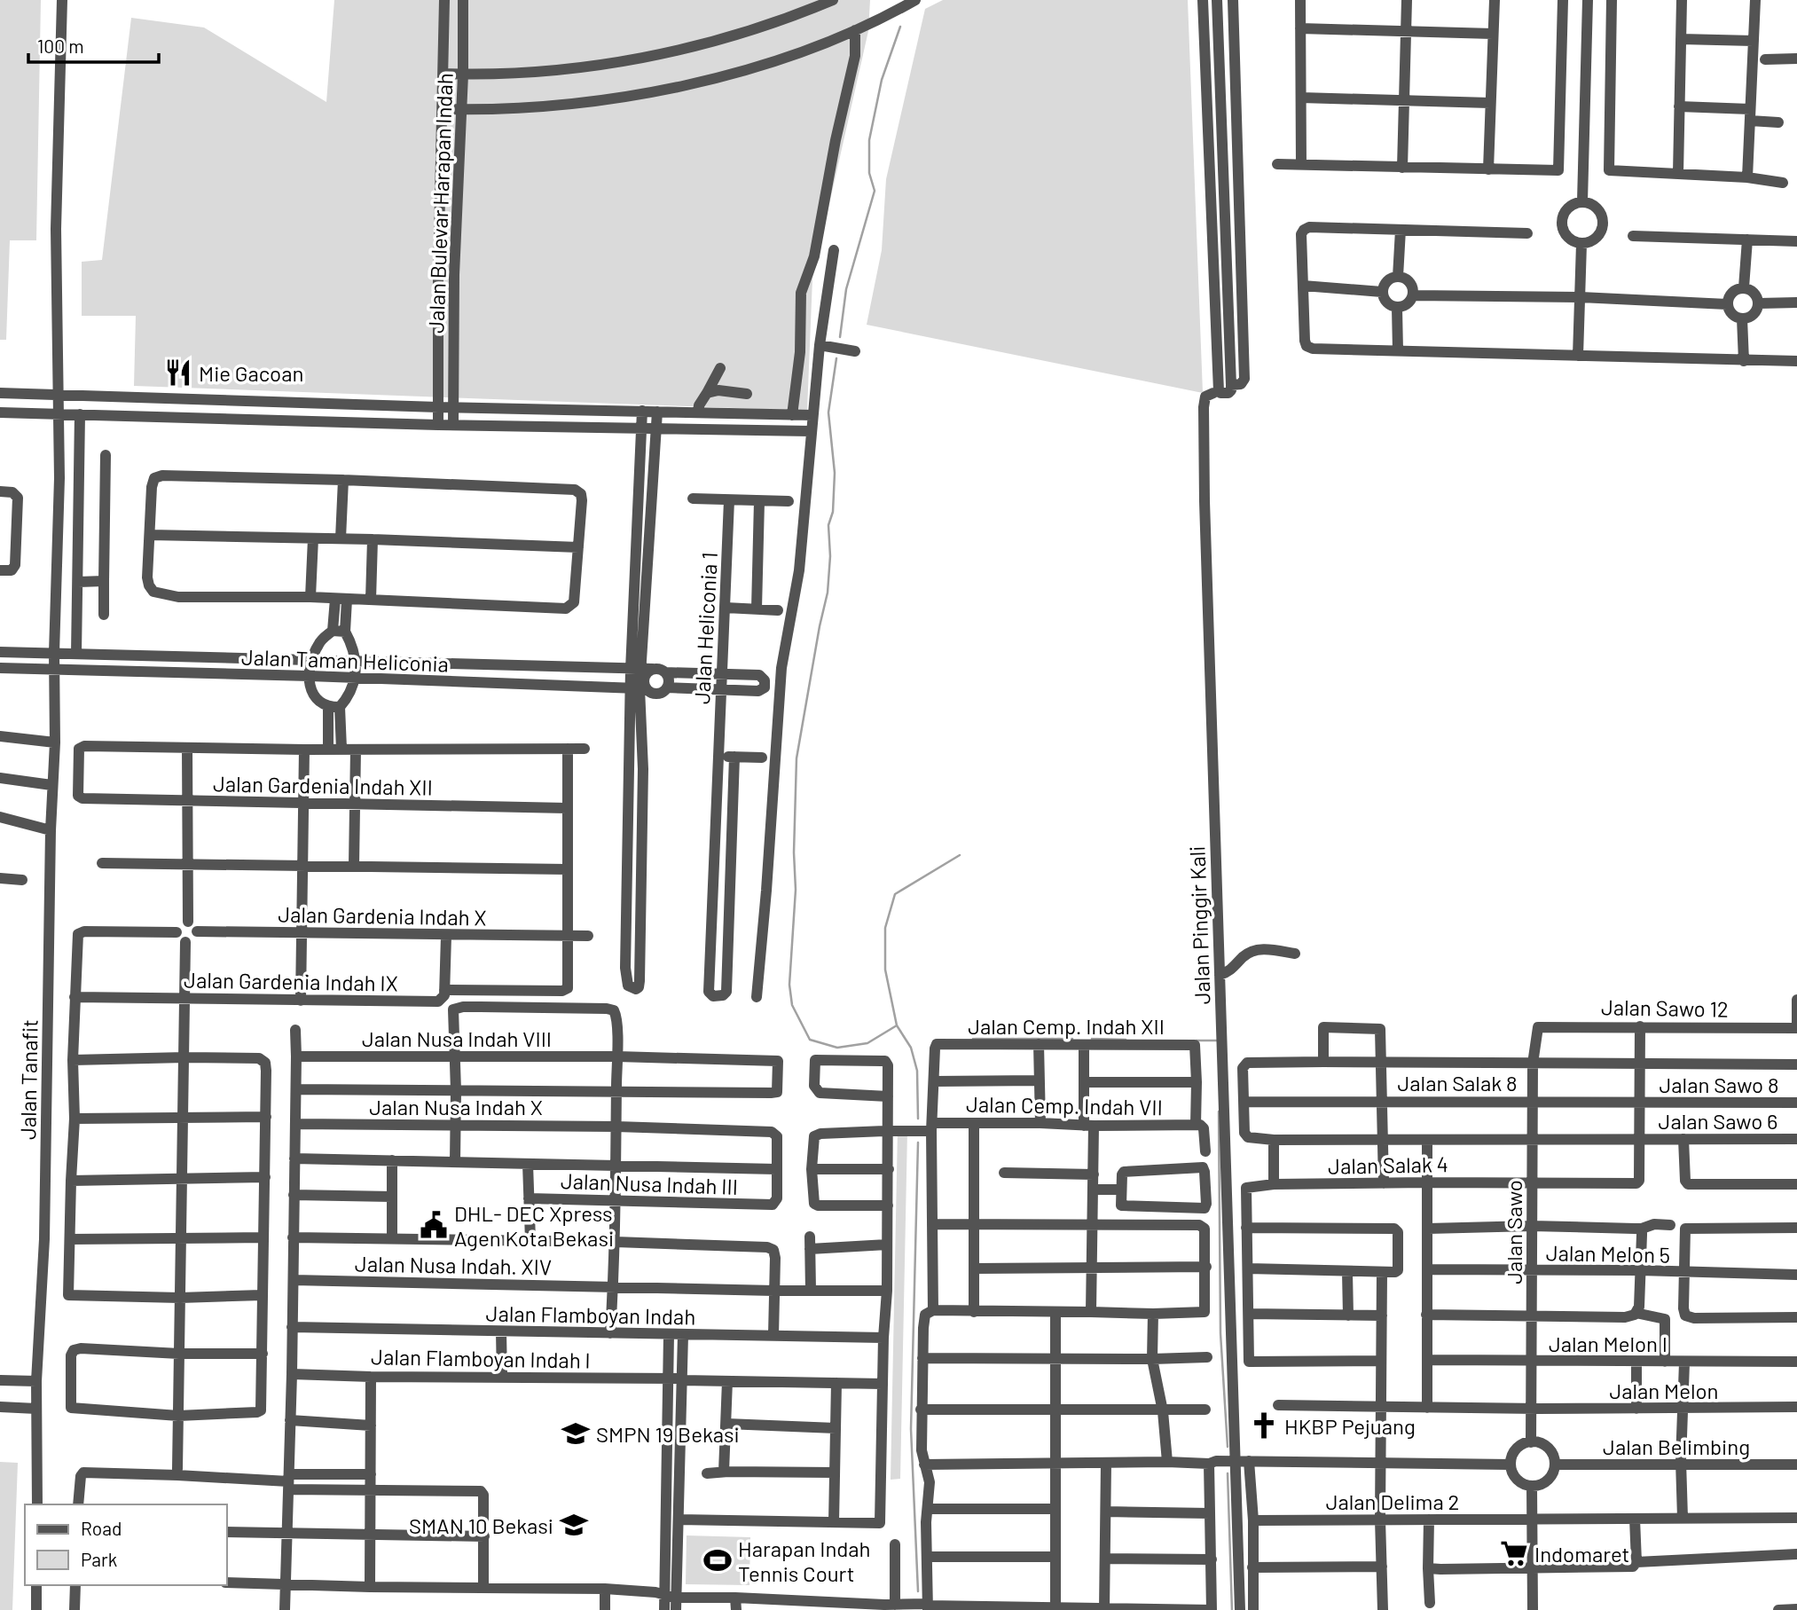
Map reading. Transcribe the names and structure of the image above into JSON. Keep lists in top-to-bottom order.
{
  "streets": {
    "street": [
      "Jalan Bulevar Harapan Indah",
      "Jalan Heliconia 1",
      "Jalan Taman Heliconia",
      "Jalan Gardenia Indah XII",
      "Jalan Gardenia Indah X",
      "Jalan Pinggir Kali",
      "Jalan Gardenia Indah IX",
      "Jalan Sawo 12",
      "Jalan Cemp. Indah XII",
      "Jalan Nusa Indah VIII",
      "Jalan Tanafit",
      "Jalan Salak 8",
      "Jalan Sawo 8",
      "Jalan Cemp. Indah VII",
      "Jalan Nusa Indah X",
      "Jalan Sawo 6",
      "Jalan Salak 4",
      "Jalan Nusa Indah III",
      "Jalan Sawo",
      "Jalan Melon 5",
      "Jalan Nusa Indah. XIV",
      "Jalan Flamboyan Indah",
      "Jalan Melon I",
      "Jalan Flamboyan Indah I",
      "Jalan Melon",
      "Jalan Belimbing",
      "Jalan Delima 2"
    ]
  },
  "crossings": [
    ["Jalan Heliconia 1", "Jalan Taman Heliconia"],
    ["Jalan Taman Heliconia", "Jalan Tanafit"],
    ["Jalan Sawo 12", "Jalan Sawo"],
    ["Jalan Cemp. Indah XII", "Jalan Cemp. Indah VII"],
    ["Jalan Salak 8", "Jalan Sawo 8"],
    ["Jalan Salak 8", "Jalan Sawo 6"],
    ["Jalan Salak 8", "Jalan Sawo"],
    ["Jalan Nusa Indah X", "Jalan Nusa Indah III"],
    ["Jalan Sawo 6", "Jalan Salak 4"],
    ["Jalan Sawo 6", "Jalan Sawo"],
    ["Jalan Salak 4", "Jalan Sawo"],
    ["Jalan Sawo", "Jalan Melon 5"],
    ["Jalan Sawo", "Jalan Melon I"],
    ["Jalan Sawo", "Jalan Melon"],
    ["Jalan Sawo", "Jalan Belimbing"]
  ],
  "places": {
    "restaurant": ["Mie Gacoan"],
    "public building": ["DHL- DEC Xpress Agen Kota Bekasi"],
    "church": ["HKBP Pejuang"],
    "school or university": ["SMPN 19 Bekasi", "SMAN 10 Bekasi"],
    "supermarket": ["Indomaret"],
    "sports": ["Harapan Indah Tennis Court"]
  },
  "legend": ["Road", "Park"],
  "scale_bar": "100 m"
}
